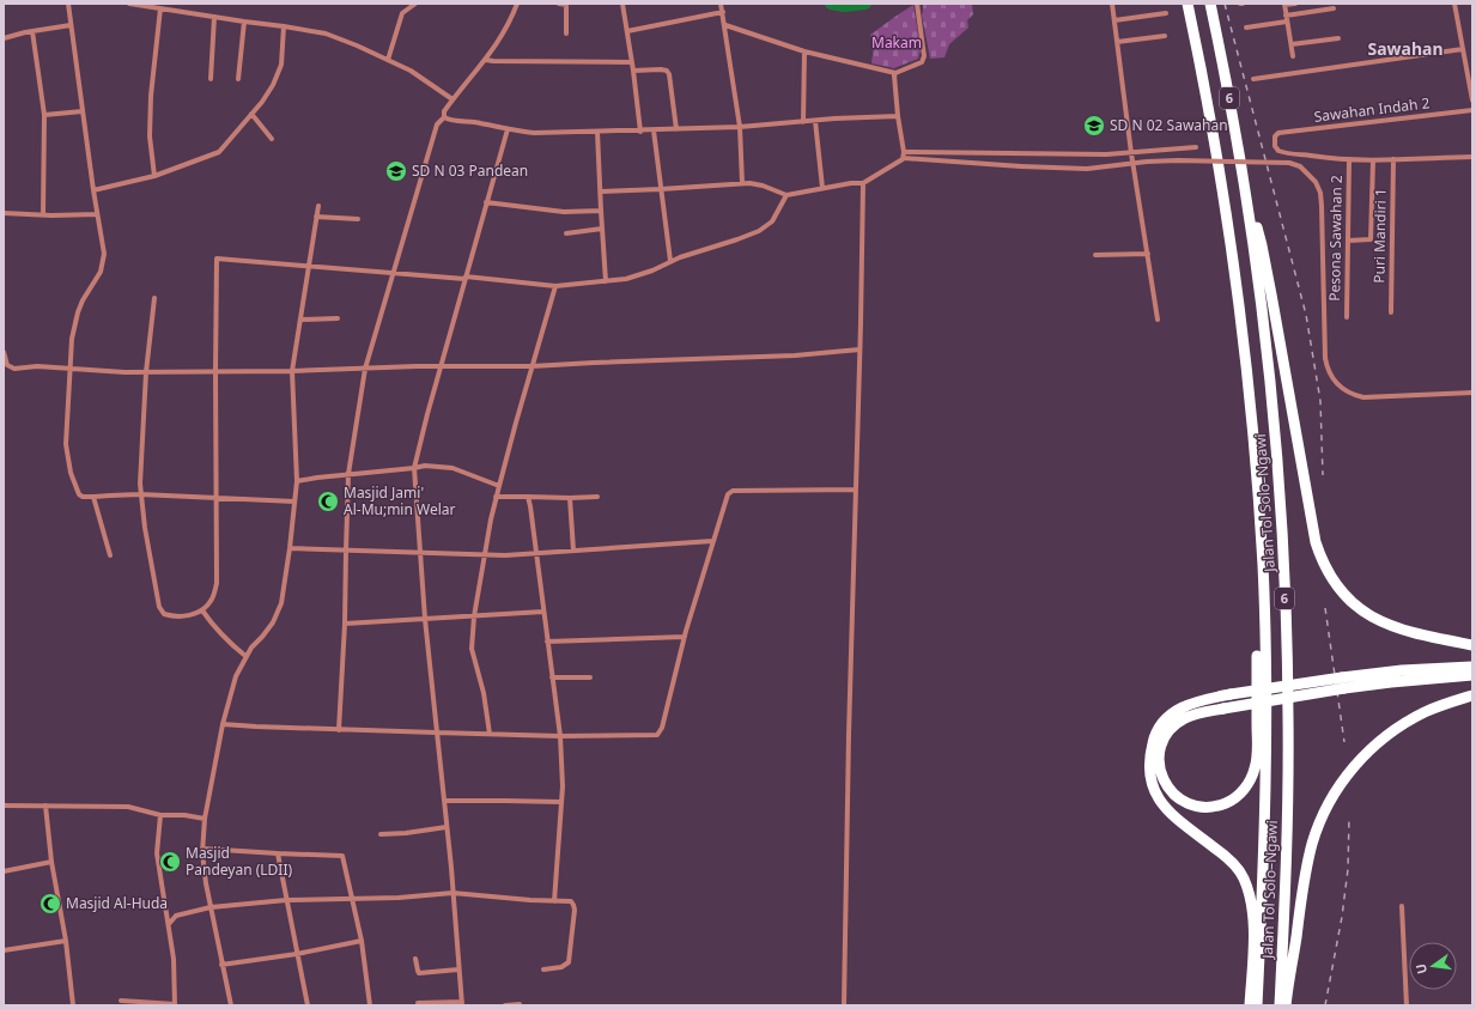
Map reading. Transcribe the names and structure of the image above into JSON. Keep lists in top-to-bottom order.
{
  "streets": {
    "highway": ["6", "Jalan Tol Solo–Ngawi"],
    "street": ["Sawahan Indah 2", "Puri Mandiri 1", "Pesona Sawahan 2"]
  },
  "crossings": [
    ["Sawahan Indah 2", "Pesona Sawahan 2"]
  ],
  "districts": ["Sawahan"],
  "parks": ["Makam"],
  "places": {
    "school or university": ["SD N 02 Sawahan", "SD N 03 Pandean"],
    "mosque": ["Masjid Jami' Al-Mu;min Welar", "Masjid Pandeyan (LDII)", "Masjid Al-Huda"]
  },
  "north": "left"
}
